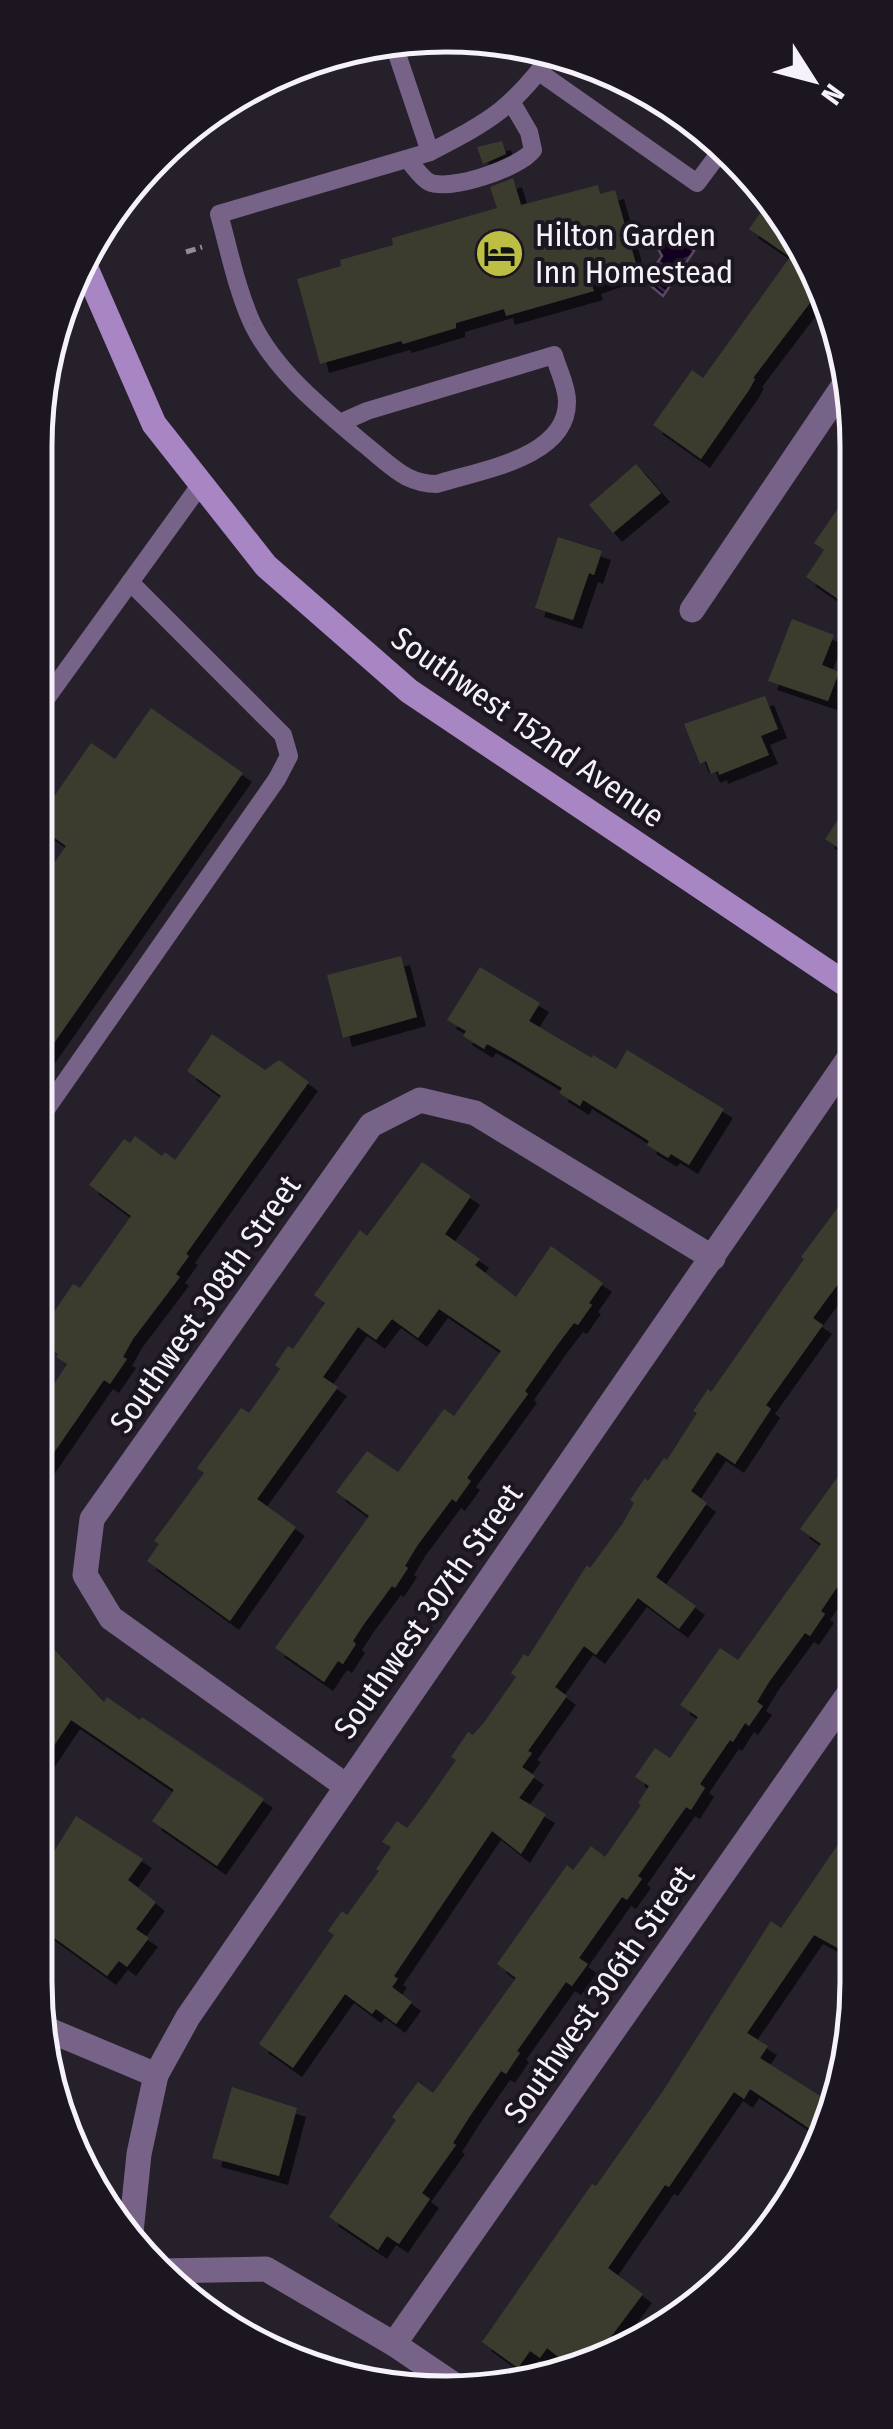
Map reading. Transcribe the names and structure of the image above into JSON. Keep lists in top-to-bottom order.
{
  "streets": {
    "street": [
      "Southwest 152nd Avenue",
      "Southwest 308th Street",
      "Southwest 307th Street",
      "Southwest 306th Street"
    ]
  },
  "crossings": [
    ["Southwest 308th Street", "Southwest 307th Street"]
  ],
  "places": {
    "hotel": ["Hilton Garden Inn Homestead"]
  },
  "north": "bottom right"
}
